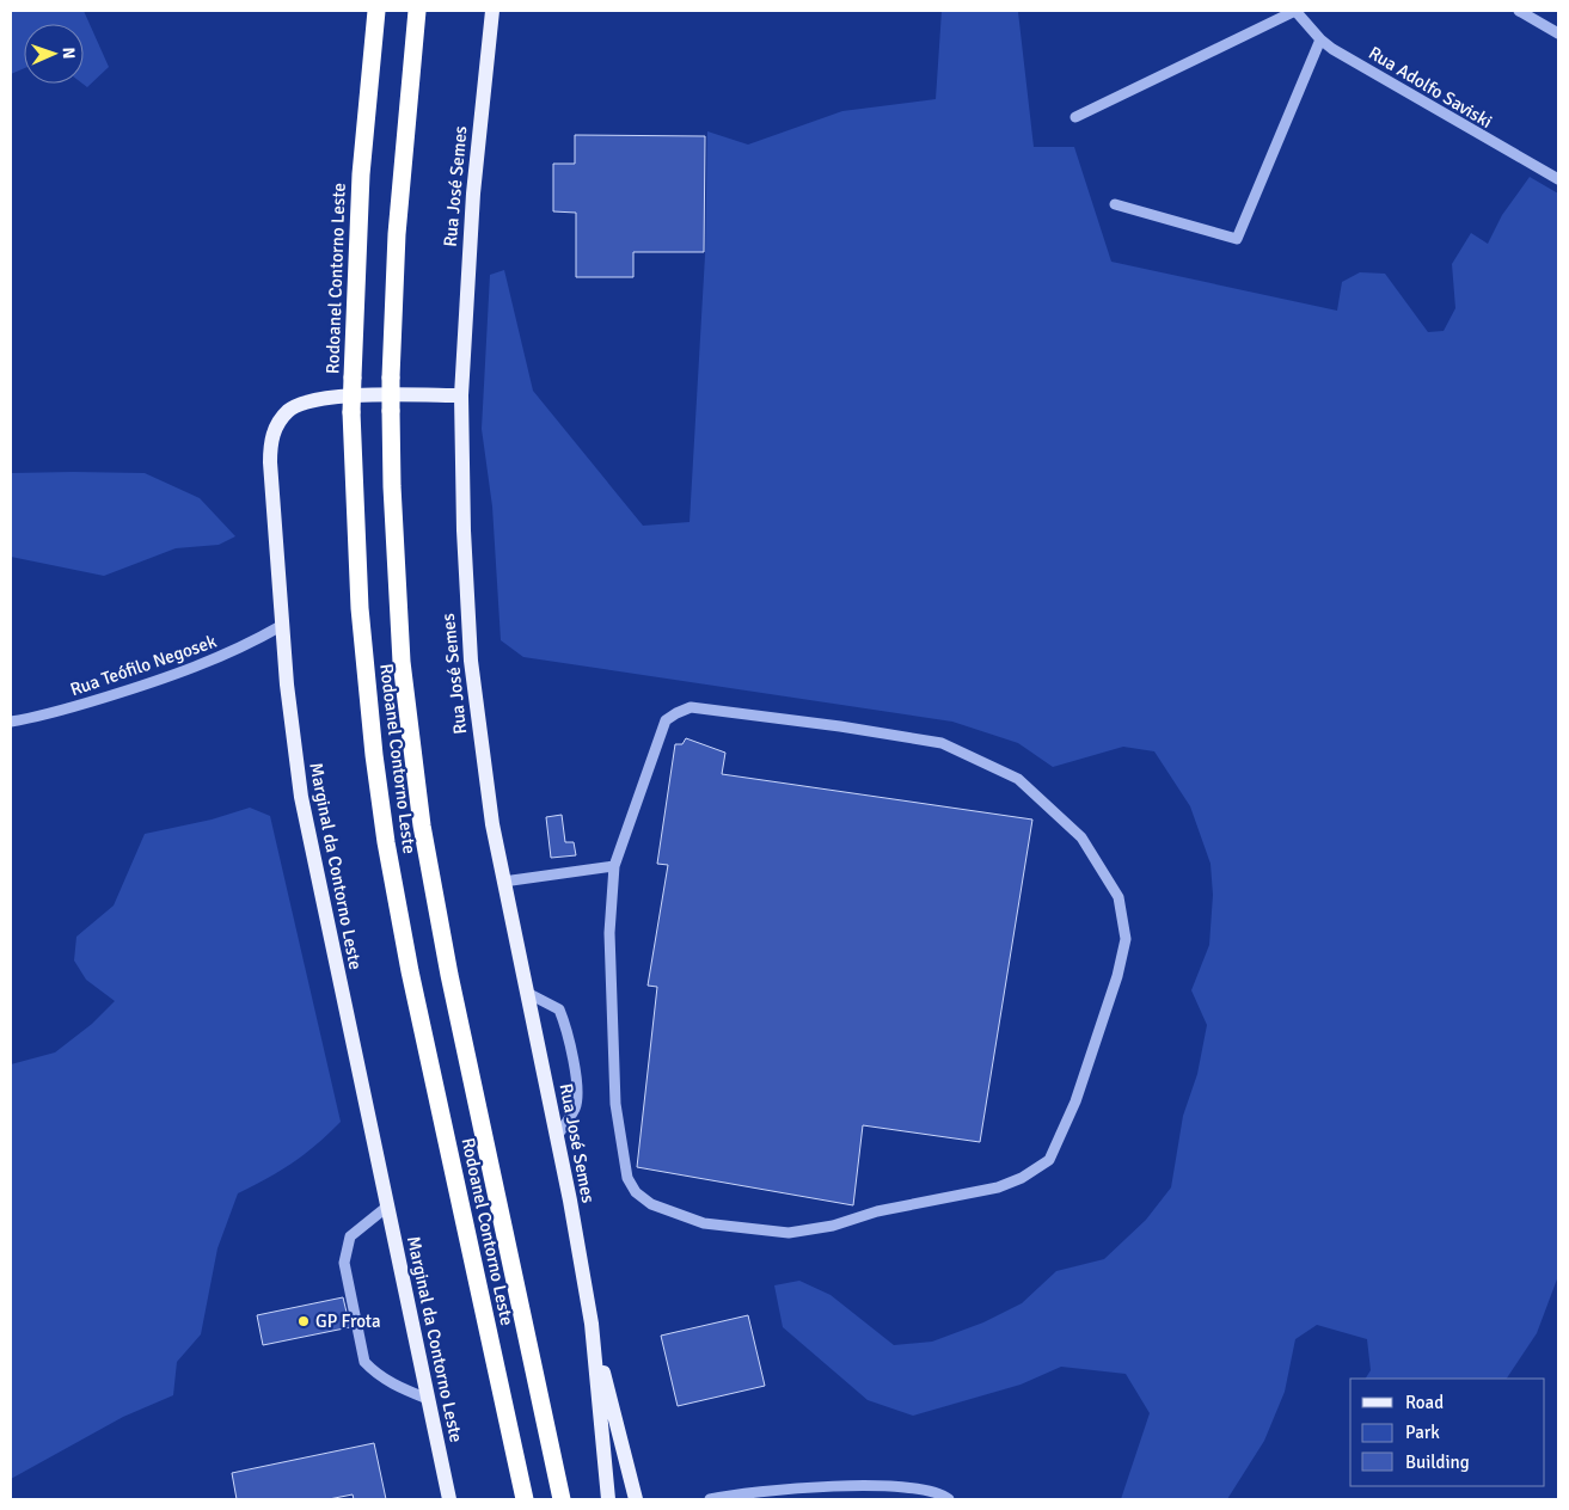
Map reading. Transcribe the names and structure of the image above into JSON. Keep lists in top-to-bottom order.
{
  "streets": {
    "highway": ["Rodoanel Contorno Leste"],
    "main road": ["Rua José Semes", "Marginal da Contorno Leste"],
    "street": ["Rua Adolfo Saviski", "Rua Teófilo Negosek"]
  },
  "crossings": [
    ["Rua José Semes", "Marginal da Contorno Leste"],
    ["Rua Teófilo Negosek", "Marginal da Contorno Leste"]
  ],
  "places": ["GP Frota"],
  "legend": ["Road", "Park", "Building"],
  "north": "right"
}
